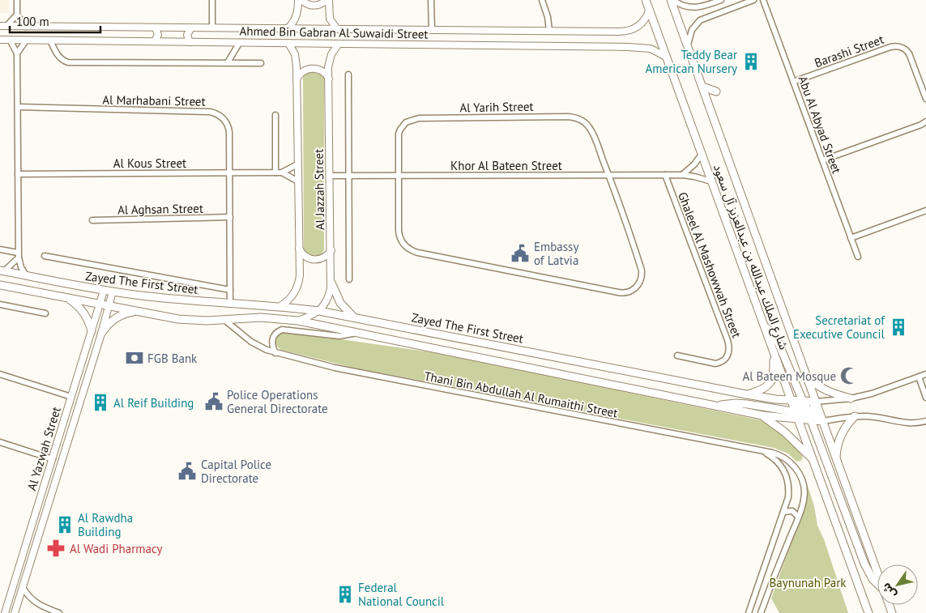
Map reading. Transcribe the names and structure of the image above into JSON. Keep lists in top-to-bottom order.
{
  "streets": {
    "main road": ["شارع الملك عبدالله بن عبدالعزيز آل سعود", "Zayed The First Street"],
    "street": [
      "Ahmed Bin Gabran Al Suwaidi Street",
      "Barashi Street",
      "Al Marhabani Street",
      "Al Yarih Street",
      "Abu Al Abyad Street",
      "Al Kous Street",
      "Khor Al Bateen Street",
      "Al Jazzah Street",
      "Al Aghsan Street",
      "Ghaleel Al Mashowwah Street",
      "Thani Bin Abdullah Al Rumaithi Street",
      "Al Yazwah Street"
    ]
  },
  "crossings": [
    ["Ahmed Bin Gabran Al Suwaidi Street", "Al Jazzah Street"],
    ["Ahmed Bin Gabran Al Suwaidi Street", "شارع الملك عبدالله بن عبدالعزيز آل سعود"],
    ["Barashi Street", "Abu Al Abyad Street"],
    ["Al Marhabani Street", "Al Kous Street"],
    ["Al Marhabani Street", "Al Aghsan Street"],
    ["Al Marhabani Street", "Zayed The First Street"],
    ["Al Yarih Street", "Khor Al Bateen Street"],
    ["Al Kous Street", "Al Jazzah Street"],
    ["Khor Al Bateen Street", "Al Jazzah Street"],
    ["Khor Al Bateen Street", "شارع الملك عبدالله بن عبدالعزيز آل سعود"],
    ["Khor Al Bateen Street", "Ghaleel Al Mashowwah Street"],
    ["Al Jazzah Street", "Zayed The First Street"],
    ["شارع الملك عبدالله بن عبدالعزيز آل سعود", "Zayed The First Street"],
    ["Zayed The First Street", "Thani Bin Abdullah Al Rumaithi Street"],
    ["Zayed The First Street", "Al Yazwah Street"]
  ],
  "parks": ["Baynunah Park"],
  "places": {
    "building": [
      "Teddy Bear American Nursery",
      "Secretariat of Executive Council",
      "Al Reif Building",
      "Al Rawdha Building",
      "Federal National Council"
    ],
    "public building": ["Embassy of Latvia", "Police Operations General Directorate", "Capital Police Directorate"],
    "bank": ["FGB Bank"],
    "mosque": ["Al Bateen Mosque"],
    "pharmacy": ["Al Wadi Pharmacy"]
  },
  "scale_bar": "100 m",
  "north": "bottom left"
}
